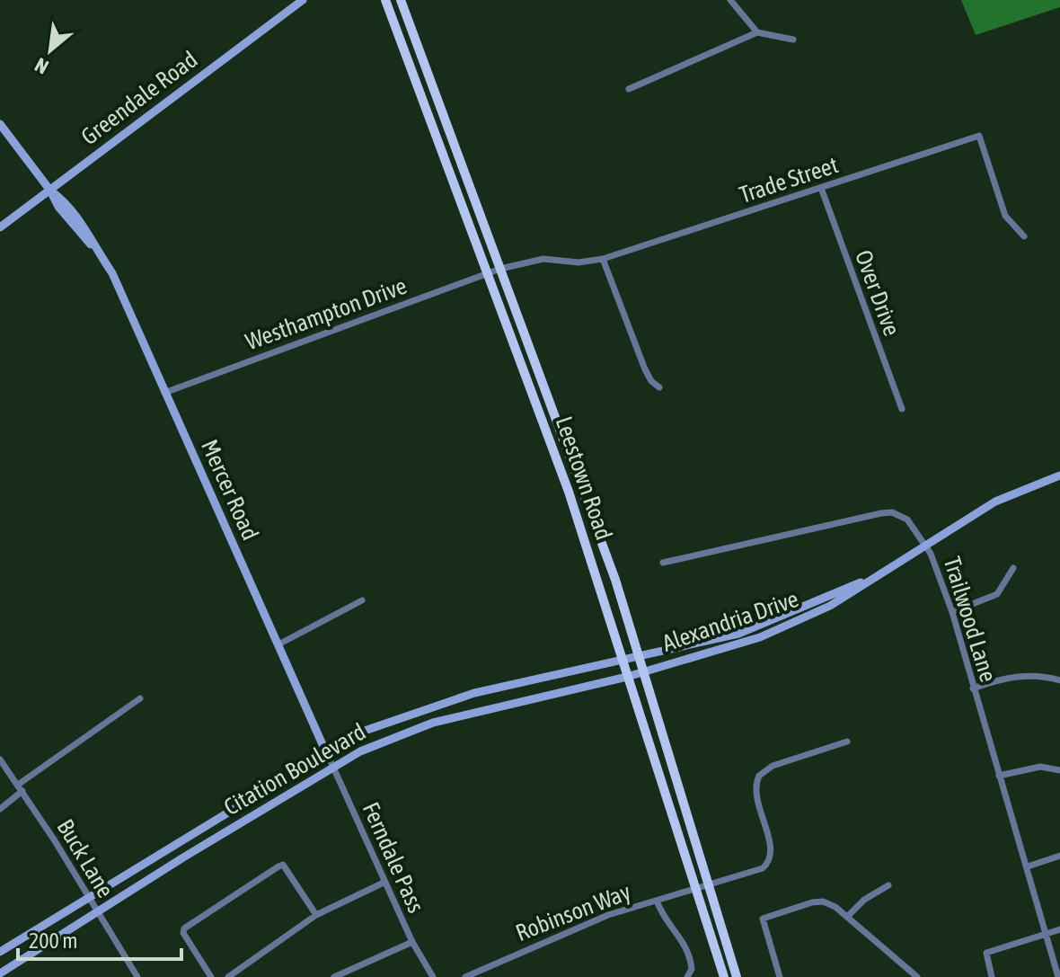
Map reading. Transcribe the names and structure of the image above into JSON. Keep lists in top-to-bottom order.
{
  "streets": {
    "main road": ["Leestown Road"],
    "street": [
      "Greendale Road",
      "Trade Street",
      "Over Drive",
      "Westhampton Drive",
      "Mercer Road",
      "Trailwood Lane",
      "Alexandria Drive",
      "Citation Boulevard",
      "Ferndale Pass",
      "Buck Lane",
      "Robinson Way"
    ]
  },
  "crossings": [
    ["Greendale Road", "Mercer Road"],
    ["Trade Street", "Over Drive"],
    ["Trade Street", "Westhampton Drive"],
    ["Trade Street", "Leestown Road"],
    ["Westhampton Drive", "Leestown Road"],
    ["Westhampton Drive", "Mercer Road"],
    ["Leestown Road", "Alexandria Drive"],
    ["Leestown Road", "Citation Boulevard"],
    ["Leestown Road", "Robinson Way"],
    ["Mercer Road", "Citation Boulevard"],
    ["Mercer Road", "Ferndale Pass"],
    ["Trailwood Lane", "Alexandria Drive"],
    ["Alexandria Drive", "Citation Boulevard"],
    ["Citation Boulevard", "Ferndale Pass"],
    ["Citation Boulevard", "Buck Lane"]
  ],
  "scale_bar": "200 m",
  "north": "bottom left"
}
